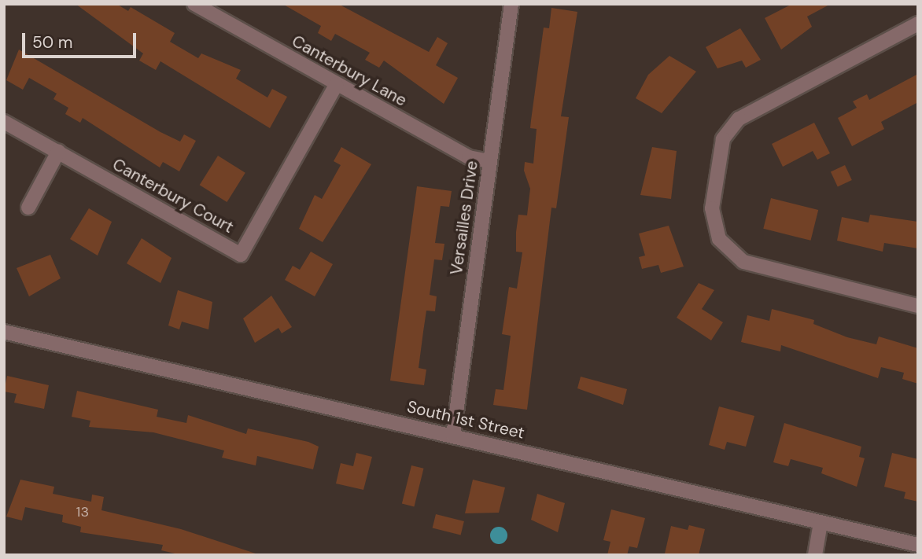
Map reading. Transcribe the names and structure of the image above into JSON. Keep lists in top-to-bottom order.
{
  "streets": {
    "street": [
      "Canterbury Lane",
      "Canterbury Court",
      "Versailles Drive",
      "South 1st Street"
    ]
  },
  "crossings": [
    ["Canterbury Lane", "Canterbury Court"],
    ["Canterbury Lane", "Versailles Drive"],
    ["Versailles Drive", "South 1st Street"]
  ],
  "house_numbers": ["13"],
  "scale_bar": "50 m"
}
